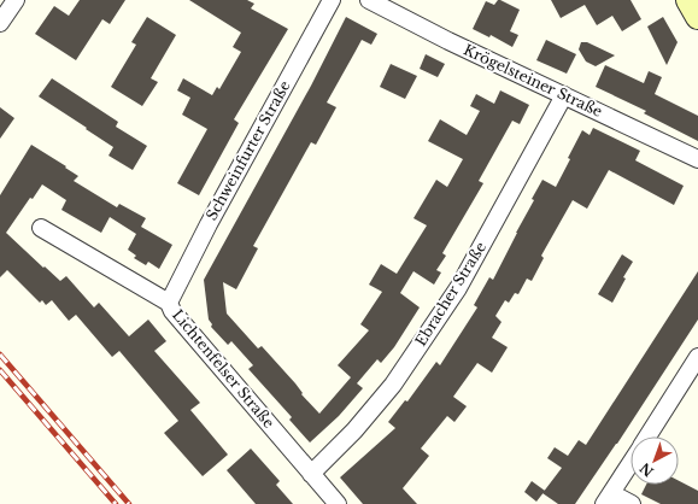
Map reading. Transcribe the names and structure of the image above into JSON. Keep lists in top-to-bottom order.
{
  "streets": {
    "street": [
      "Krögelsteiner Straße",
      "Schweinfurter Straße",
      "Ebracher Straße",
      "Lichtenfelser Straße"
    ]
  },
  "crossings": [
    ["Krögelsteiner Straße", "Ebracher Straße"],
    ["Schweinfurter Straße", "Lichtenfelser Straße"],
    ["Ebracher Straße", "Lichtenfelser Straße"]
  ],
  "north": "bottom left"
}
